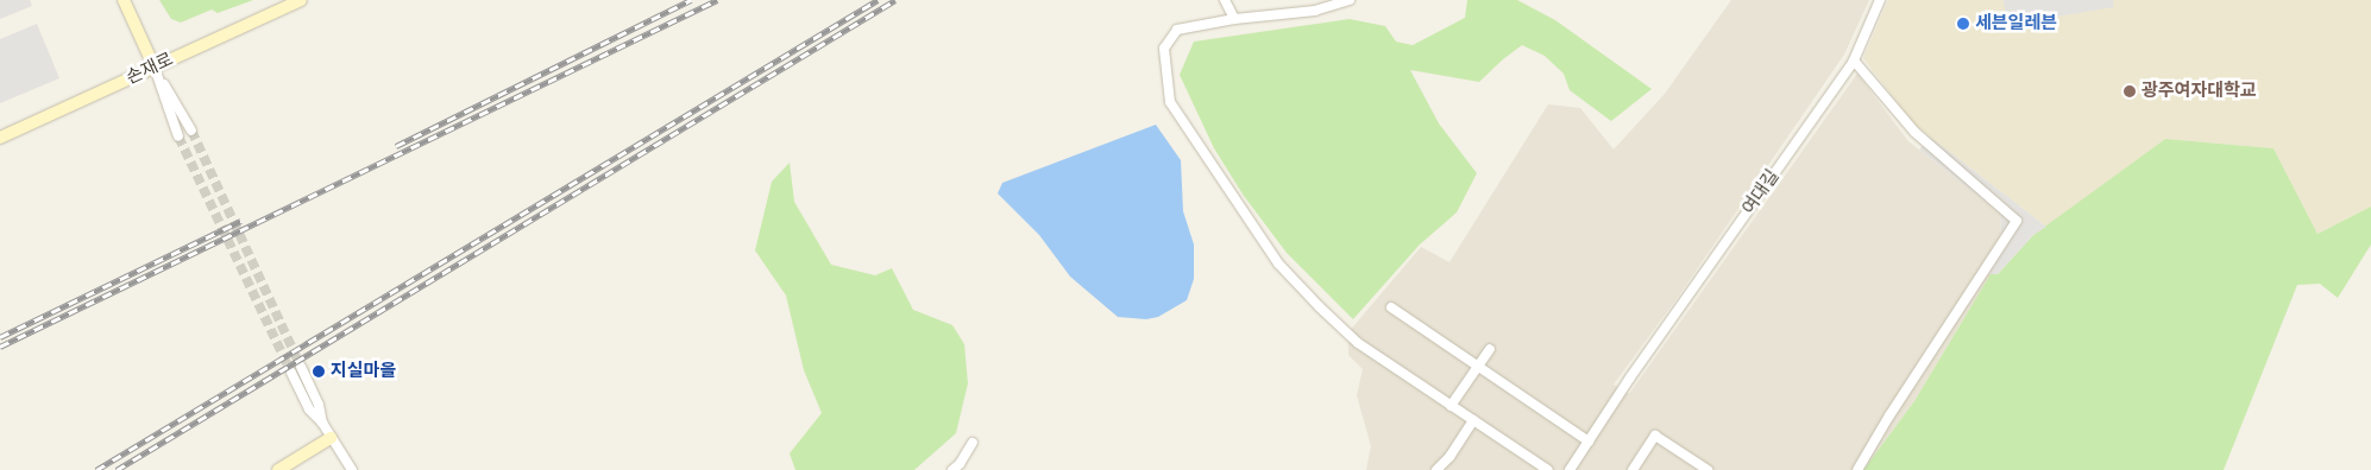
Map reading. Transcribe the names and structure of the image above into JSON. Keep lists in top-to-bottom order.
{
  "streets": {
    "main road": ["손재로"],
    "street": ["여대길"]
  },
  "places": ["세븐일레븐", "광주여자대학교", "지실마을"]
}
